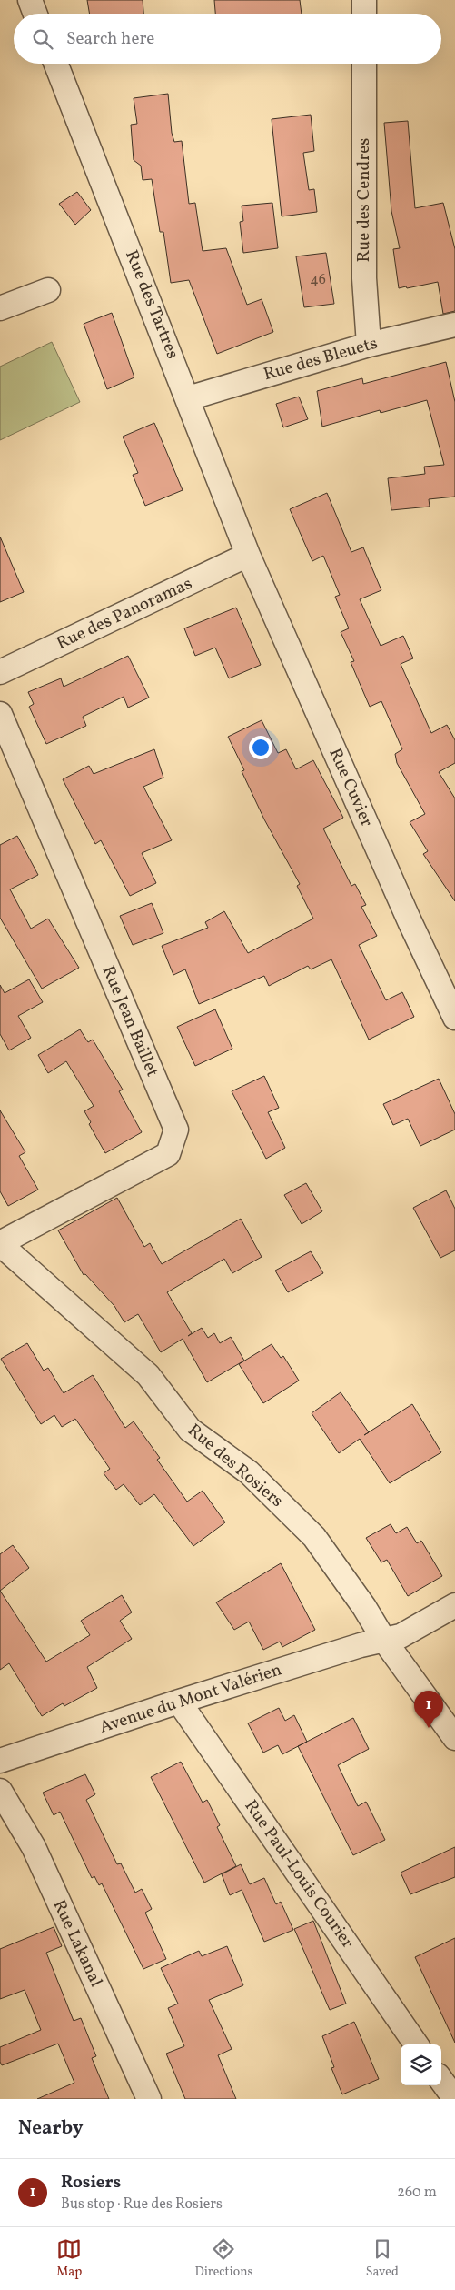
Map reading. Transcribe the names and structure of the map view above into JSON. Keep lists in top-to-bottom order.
{
  "streets": {
    "street": [
      "Rue des Cendres",
      "Rue des Tartres",
      "Rue des Bleuets",
      "Rue des Panoramas",
      "Rue Cuvier",
      "Rue Jean Baillet",
      "Rue des Rosiers",
      "Avenue du Mont Valérien",
      "Rue Paul-Louis Courier",
      "Rue Lakanal"
    ]
  },
  "crossings": [
    ["Rue des Cendres", "Rue des Bleuets"],
    ["Rue des Tartres", "Rue des Bleuets"],
    ["Rue des Tartres", "Rue des Panoramas"],
    ["Rue des Tartres", "Rue Cuvier"],
    ["Rue des Panoramas", "Rue Cuvier"],
    ["Rue Jean Baillet", "Rue des Rosiers"],
    ["Rue des Rosiers", "Avenue du Mont Valérien"],
    ["Avenue du Mont Valérien", "Rue Paul-Louis Courier"]
  ],
  "house_numbers": ["46"],
  "page": {
    "search": "Search here",
    "pins": "1",
    "heading": "Nearby",
    "list": [
      {
        "mark": "1",
        "name": "Rosiers",
        "note": "Bus stop · Rue des Rosiers",
        "value": "260 m"
      }
    ],
    "nav": ["Map", "Directions", "Saved"]
  }
}
